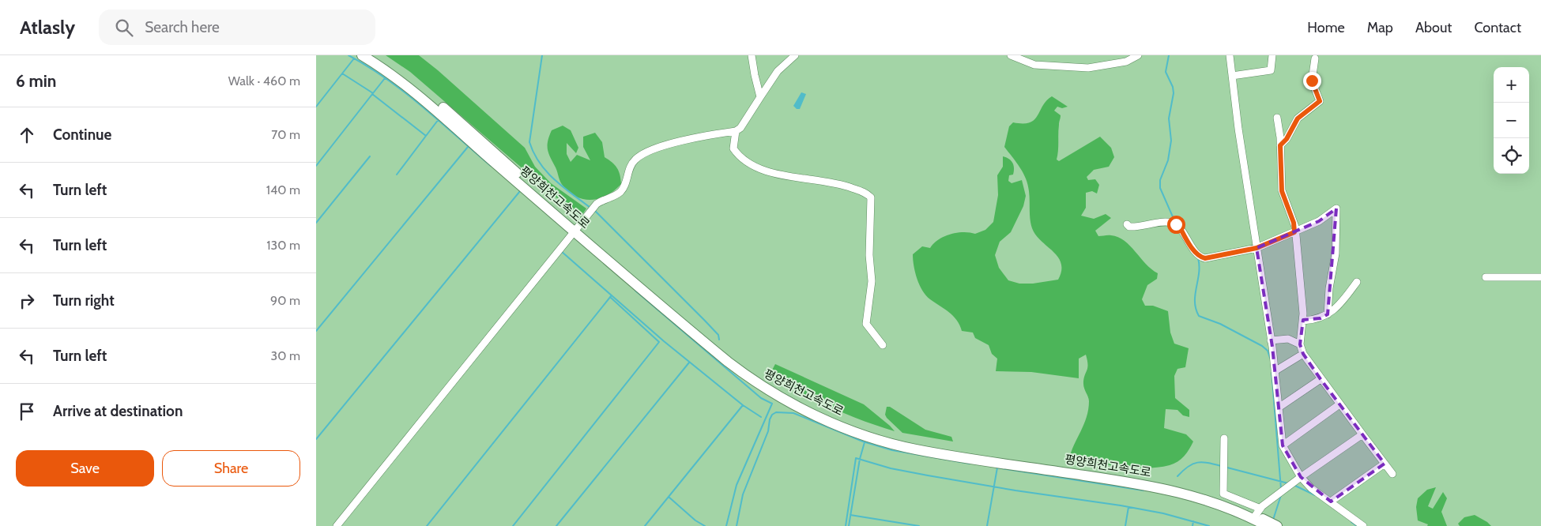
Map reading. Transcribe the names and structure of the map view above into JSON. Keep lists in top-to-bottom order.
{
  "streets": {
    "highway": ["평양희천고속도로"]
  },
  "page": {
    "header": "Atlasly",
    "search": "Search here",
    "nav": [
      "Home",
      "Map",
      "About",
      "Contact"
    ],
    "heading": ["6 min", "Walk · 460 m"],
    "map_buttons": ["+", "−"],
    "list": [
      ["Continue", "70 m"],
      ["Turn left", "140 m"],
      ["Turn left", "130 m"],
      ["Turn right", "90 m"],
      ["Turn left", "30 m"],
      "Arrive at destination"
    ],
    "buttons": ["Save", "Share"]
  }
}
